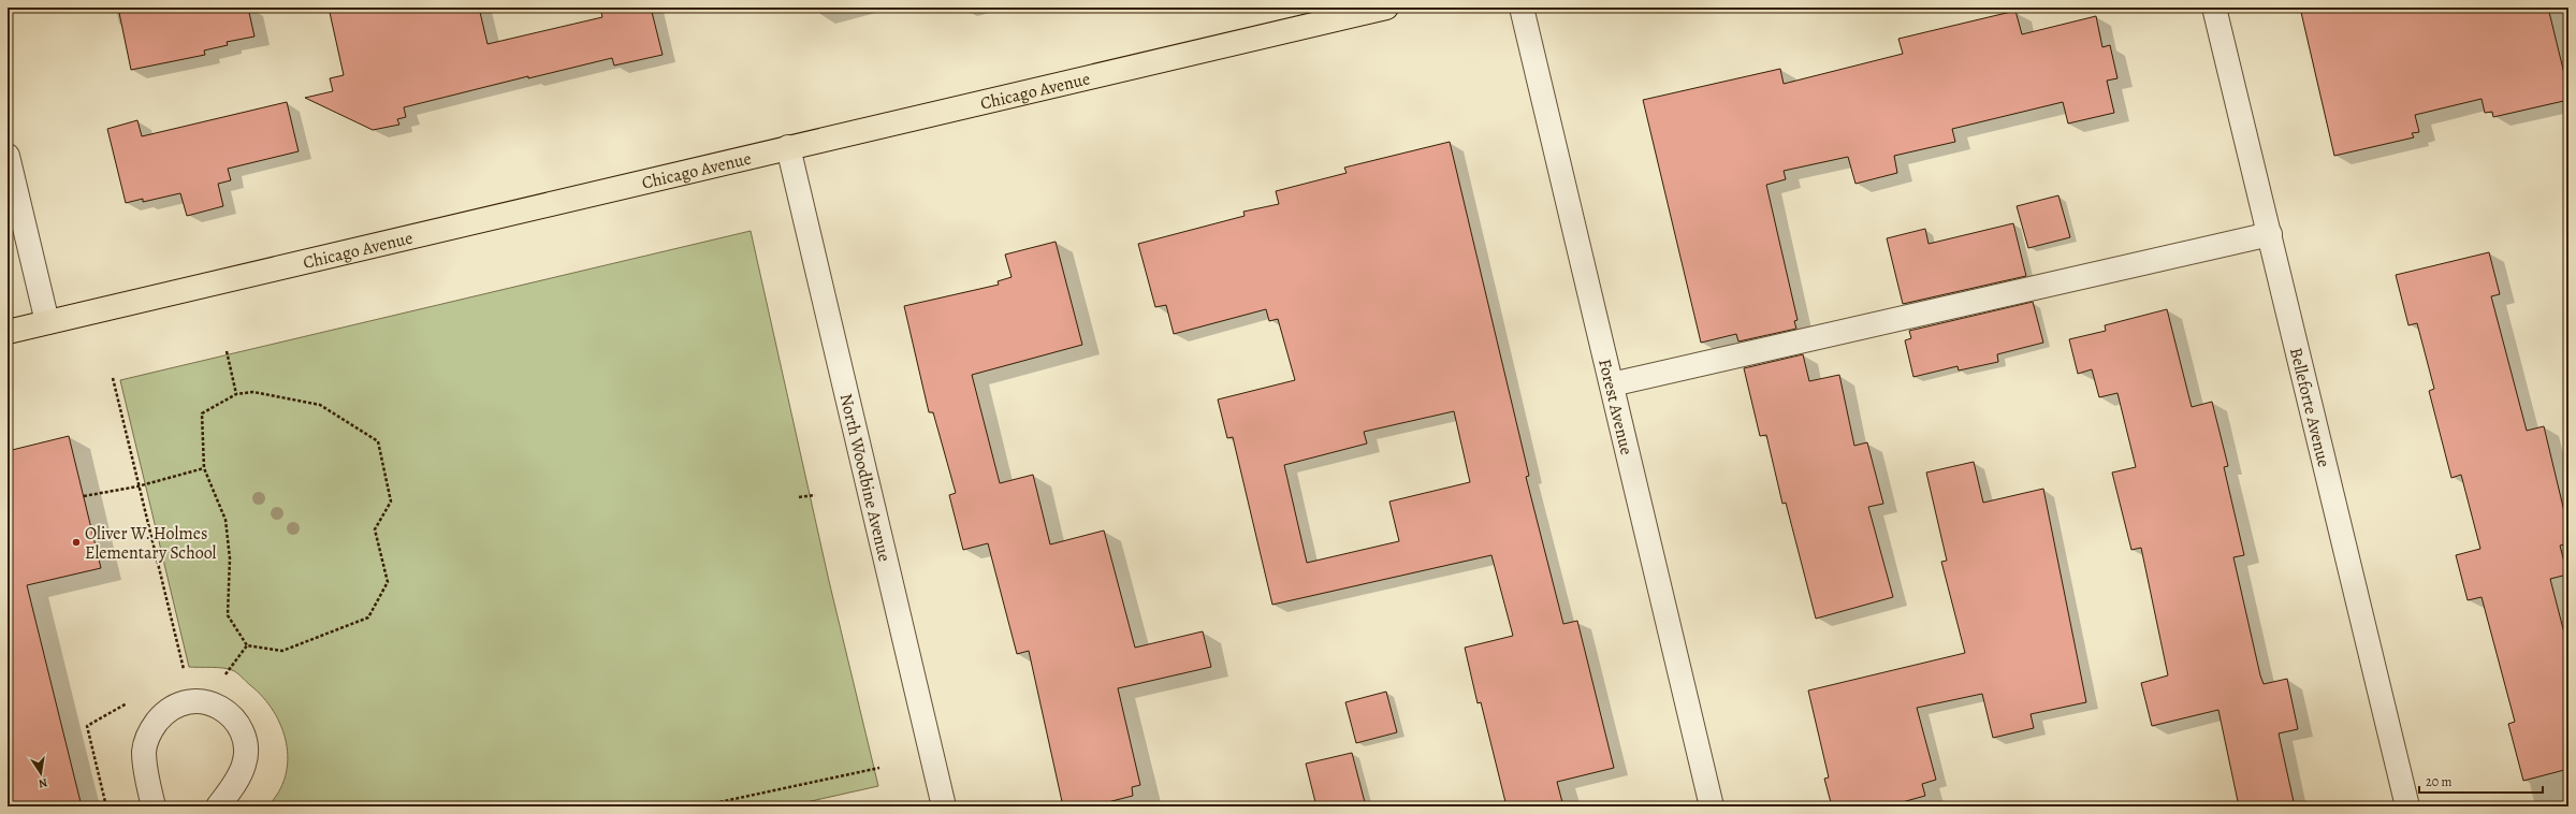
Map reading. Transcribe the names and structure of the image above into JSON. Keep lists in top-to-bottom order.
{
  "streets": {
    "main road": ["Chicago Avenue"],
    "street": ["Forest Avenue", "Belleforte Avenue", "North Woodbine Avenue"]
  },
  "crossings": [
    ["Chicago Avenue", "North Woodbine Avenue"]
  ],
  "places": ["Oliver W. Holmes Elementary School"],
  "scale_bar": "20 m",
  "north": "bottom"
}
